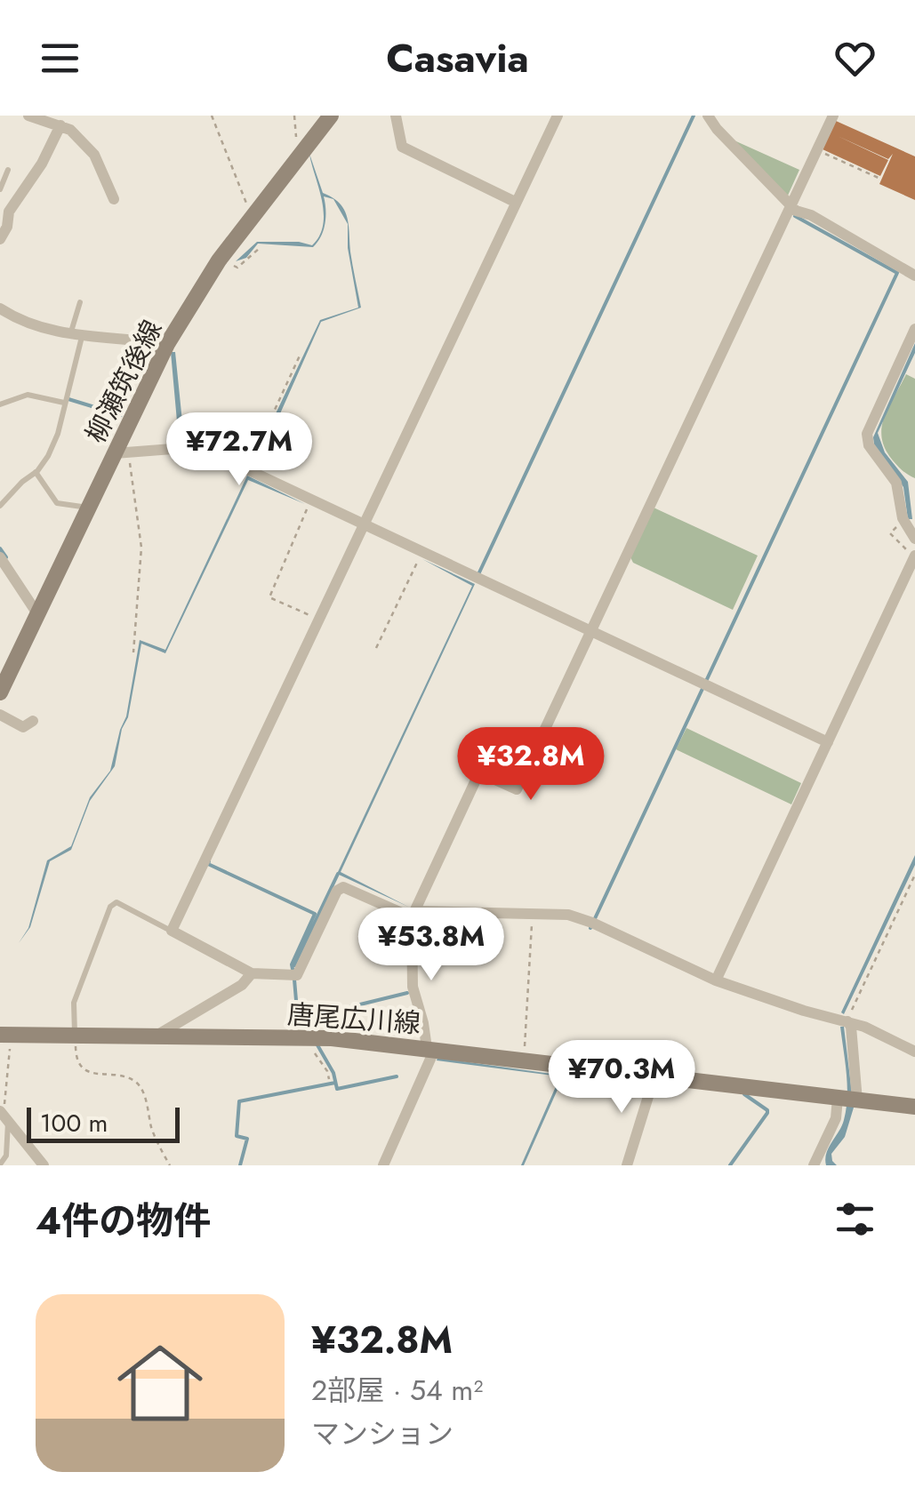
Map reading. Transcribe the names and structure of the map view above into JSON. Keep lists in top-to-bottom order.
{
  "streets": {
    "main road": ["柳瀬筑後線", "唐尾広川線"]
  },
  "scale_bar": "100 m",
  "page": {
    "header": "Casavia",
    "price": [
      "¥72.7M",
      "¥32.8M",
      "¥53.8M",
      "¥70.3M"
    ],
    "scale": "100 m",
    "heading": "4件の物件",
    "list": [
      {
        "name": "¥32.8M",
        "note": "2部屋 · 54 m² · マンション"
      }
    ]
  }
}
